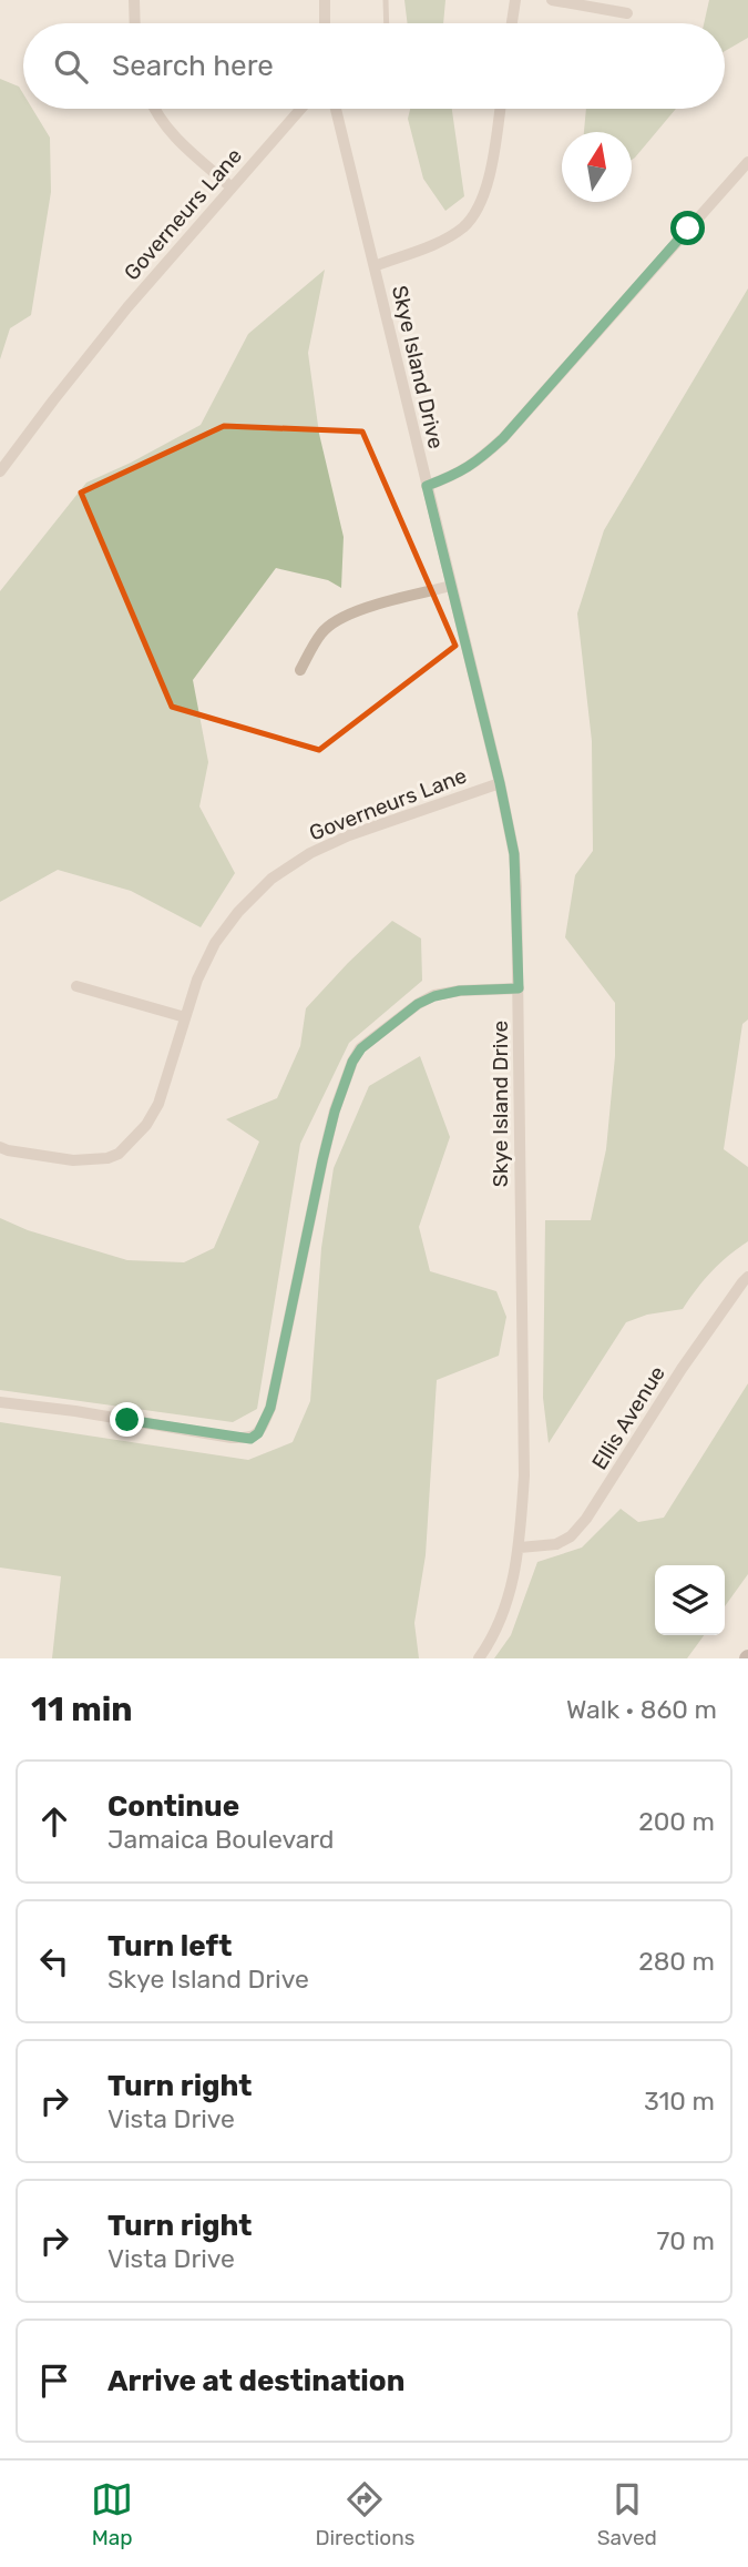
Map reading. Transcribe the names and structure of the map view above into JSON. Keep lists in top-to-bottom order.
{
  "streets": {
    "street": ["Governeurs Lane", "Skye Island Drive", "Ellis Avenue"]
  },
  "crossings": [
    ["Governeurs Lane", "Skye Island Drive"],
    ["Skye Island Drive", "Ellis Avenue"]
  ],
  "north": "top",
  "page": {
    "search": "Search here",
    "heading": ["11 min", "Walk · 860 m"],
    "list": [
      ["Continue", "Jamaica Boulevard", "200 m"],
      ["Turn left", "Skye Island Drive", "280 m"],
      ["Turn right", "Vista Drive", "310 m"],
      ["Turn right", "Vista Drive", "70 m"],
      "Arrive at destination"
    ],
    "nav": ["Map", "Directions", "Saved"]
  }
}
